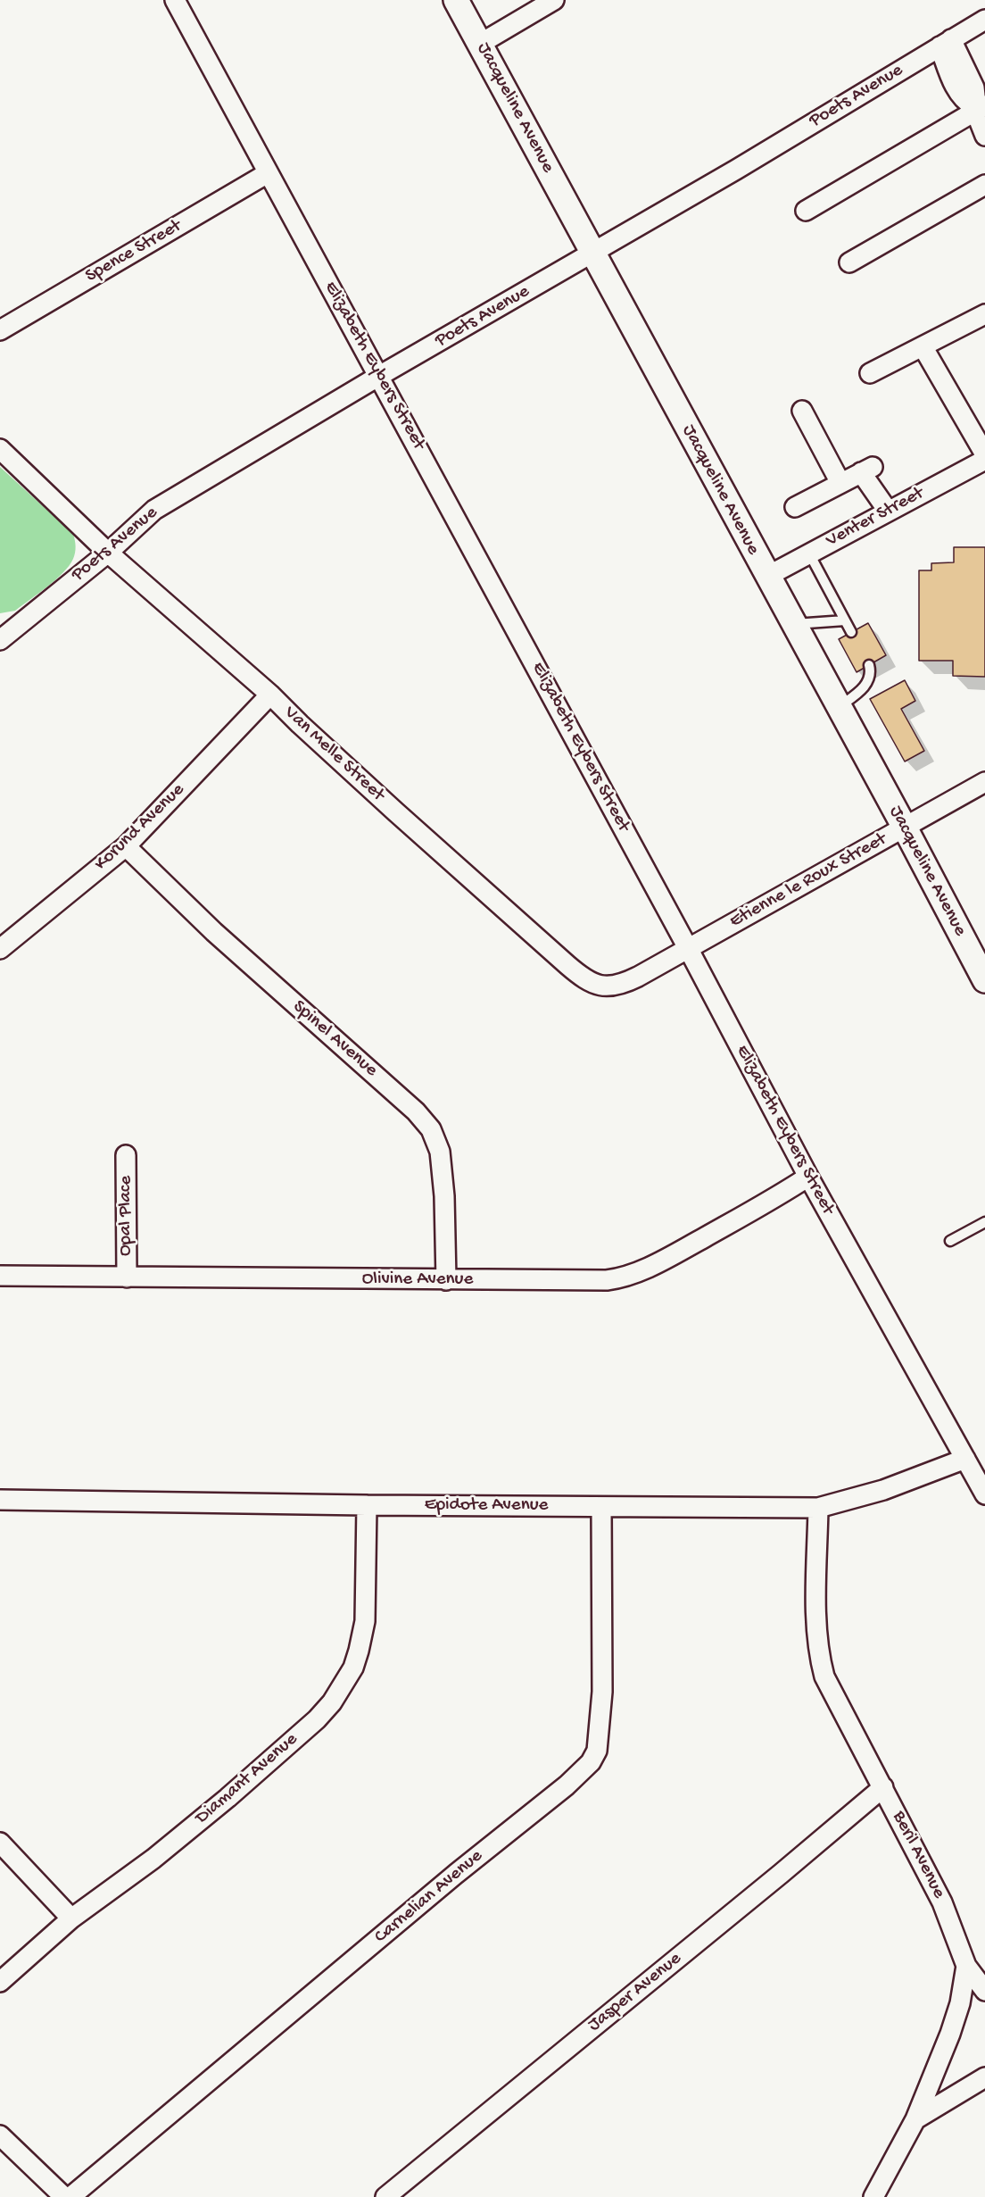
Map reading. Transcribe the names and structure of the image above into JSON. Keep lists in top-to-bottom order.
{
  "streets": {
    "street": [
      "Poets Avenue",
      "Jacqueline Avenue",
      "Spence Street",
      "Elizabeth Eybers Street",
      "Venter Street",
      "Van Melle Street",
      "Korund Avenue",
      "Etienne le Roux Street",
      "Spinel Avenue",
      "Opal Place",
      "Olivine Avenue",
      "Epidote Avenue",
      "Diamant Avenue",
      "Beril Avenue",
      "Carnelian Avenue",
      "Jasper Avenue"
    ]
  },
  "crossings": [
    ["Poets Avenue", "Jacqueline Avenue"],
    ["Poets Avenue", "Elizabeth Eybers Street"],
    ["Poets Avenue", "Van Melle Street"],
    ["Jacqueline Avenue", "Venter Street"],
    ["Jacqueline Avenue", "Etienne le Roux Street"],
    ["Spence Street", "Elizabeth Eybers Street"],
    ["Elizabeth Eybers Street", "Van Melle Street"],
    ["Elizabeth Eybers Street", "Etienne le Roux Street"],
    ["Elizabeth Eybers Street", "Olivine Avenue"],
    ["Elizabeth Eybers Street", "Epidote Avenue"],
    ["Van Melle Street", "Korund Avenue"],
    ["Van Melle Street", "Etienne le Roux Street"],
    ["Korund Avenue", "Spinel Avenue"],
    ["Spinel Avenue", "Olivine Avenue"],
    ["Opal Place", "Olivine Avenue"],
    ["Epidote Avenue", "Diamant Avenue"],
    ["Epidote Avenue", "Beril Avenue"],
    ["Epidote Avenue", "Carnelian Avenue"],
    ["Beril Avenue", "Jasper Avenue"]
  ]
}
